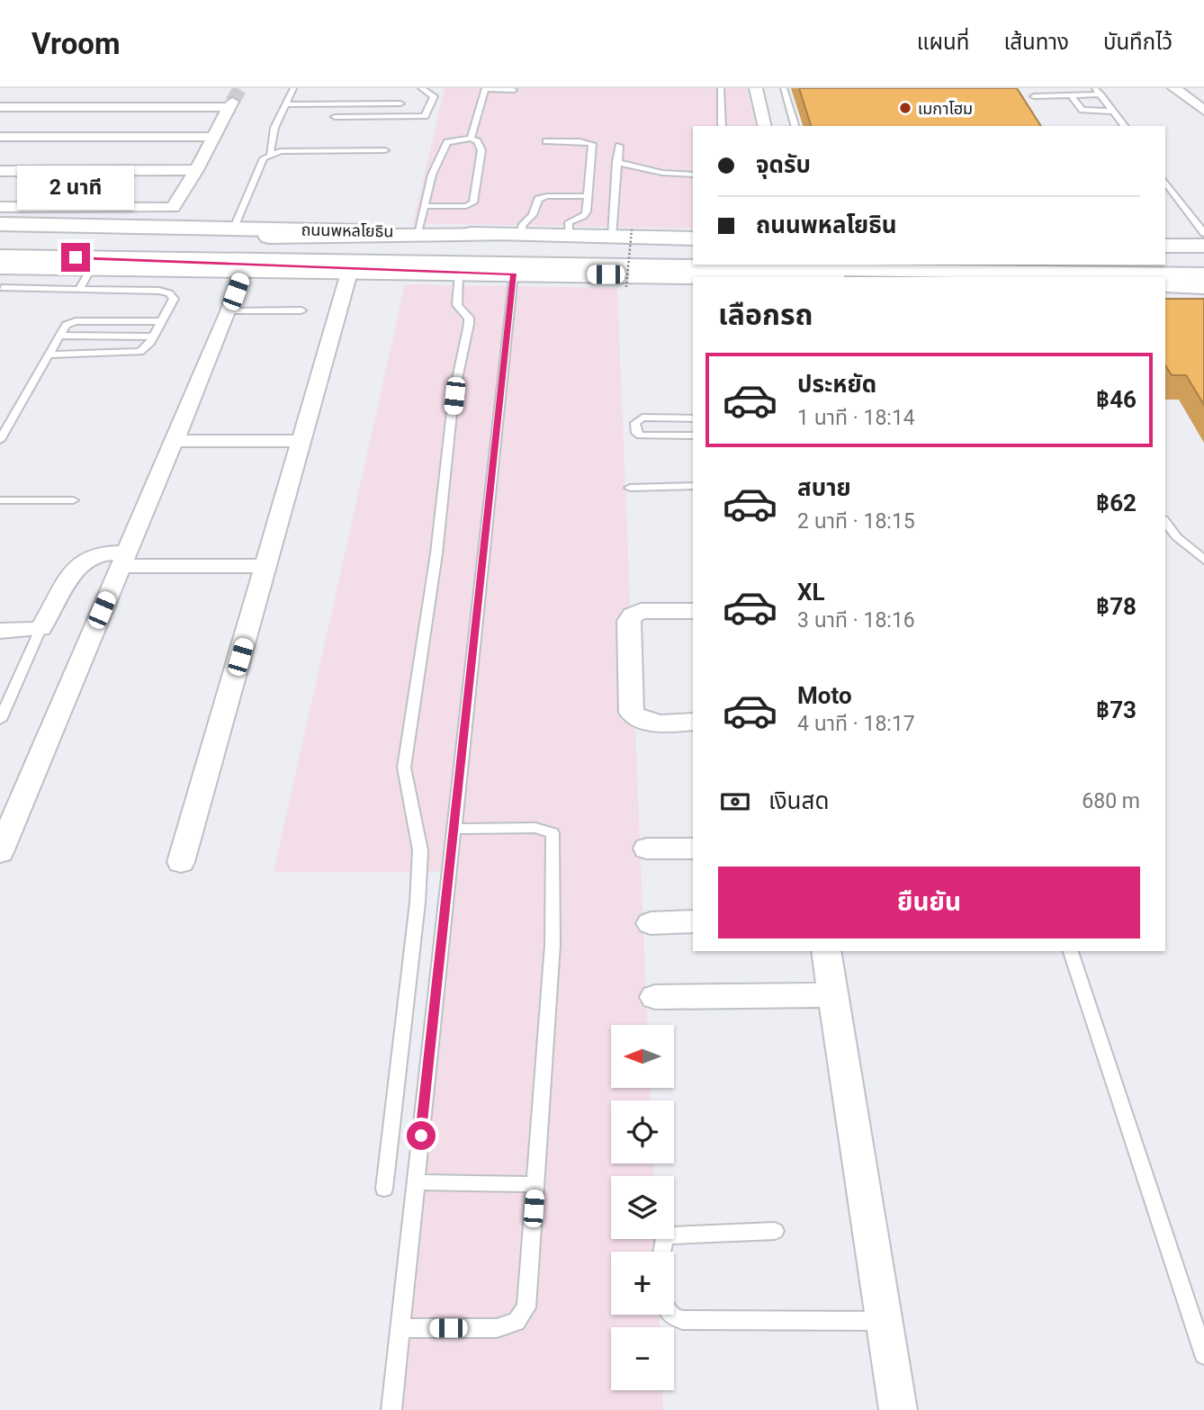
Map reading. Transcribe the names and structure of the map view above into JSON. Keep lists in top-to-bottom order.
{
  "streets": {
    "main road": ["ถนนพหลโยธิน"]
  },
  "places": ["เมกาโฮม"],
  "north": "left",
  "page": {
    "header": "Vroom",
    "nav": ["แผนที่", "เส้นทาง", "บันทึกไว้"],
    "banner": ["จุดรับ", "ถนนพหลโยธิน"],
    "bubble": "2 นาที",
    "heading": "เลือกรถ",
    "list": [
      {
        "name": "ประหยัด",
        "note": "1 นาที · 18:14",
        "value": "฿46"
      },
      {
        "name": "สบาย",
        "note": "2 นาที · 18:15",
        "value": "฿62"
      },
      {
        "name": "XL",
        "note": "3 นาที · 18:16",
        "value": "฿78"
      },
      {
        "name": "Moto",
        "note": "4 นาที · 18:17",
        "value": "฿73"
      }
    ],
    "pay": ["เงินสด", "680 m"],
    "buttons": "ยืนยัน",
    "map_buttons": ["+", "−"]
  }
}
